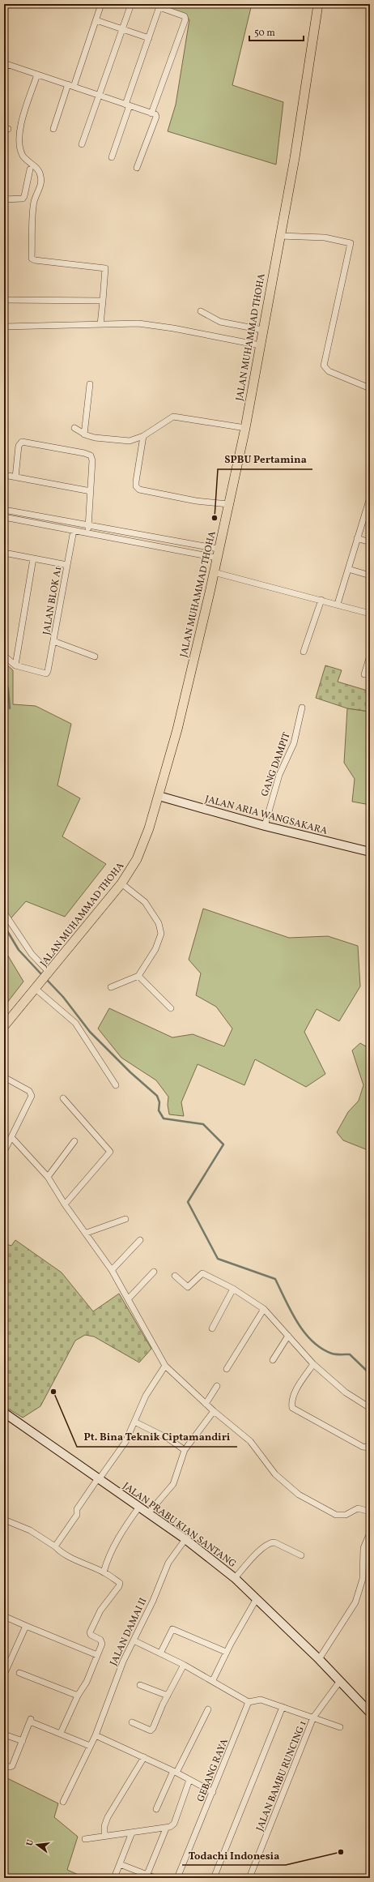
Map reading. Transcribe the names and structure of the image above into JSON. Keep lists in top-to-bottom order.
{
  "streets": {
    "main road": ["JALAN MUHAMMAD THOHA", "JALAN ARIA WANGSAKARA", "JALAN PRABU KIAN SANTANG"],
    "street": [
      "JALAN BLOK A1",
      "GANG DAMPIT",
      "JALAN DAMAI II",
      "GEBANG RAYA",
      "JALAN BAMBU RUNCING 1"
    ]
  },
  "crossings": [
    ["JALAN MUHAMMAD THOHA", "JALAN ARIA WANGSAKARA"],
    ["GANG DAMPIT", "JALAN ARIA WANGSAKARA"],
    ["JALAN PRABU KIAN SANTANG", "JALAN DAMAI II"]
  ],
  "places": ["SPBU Pertamina", "Pt. Bina Teknik Ciptamandiri", "Todachi Indonesia"],
  "scale_bar": "50 m",
  "north": "left"
}
